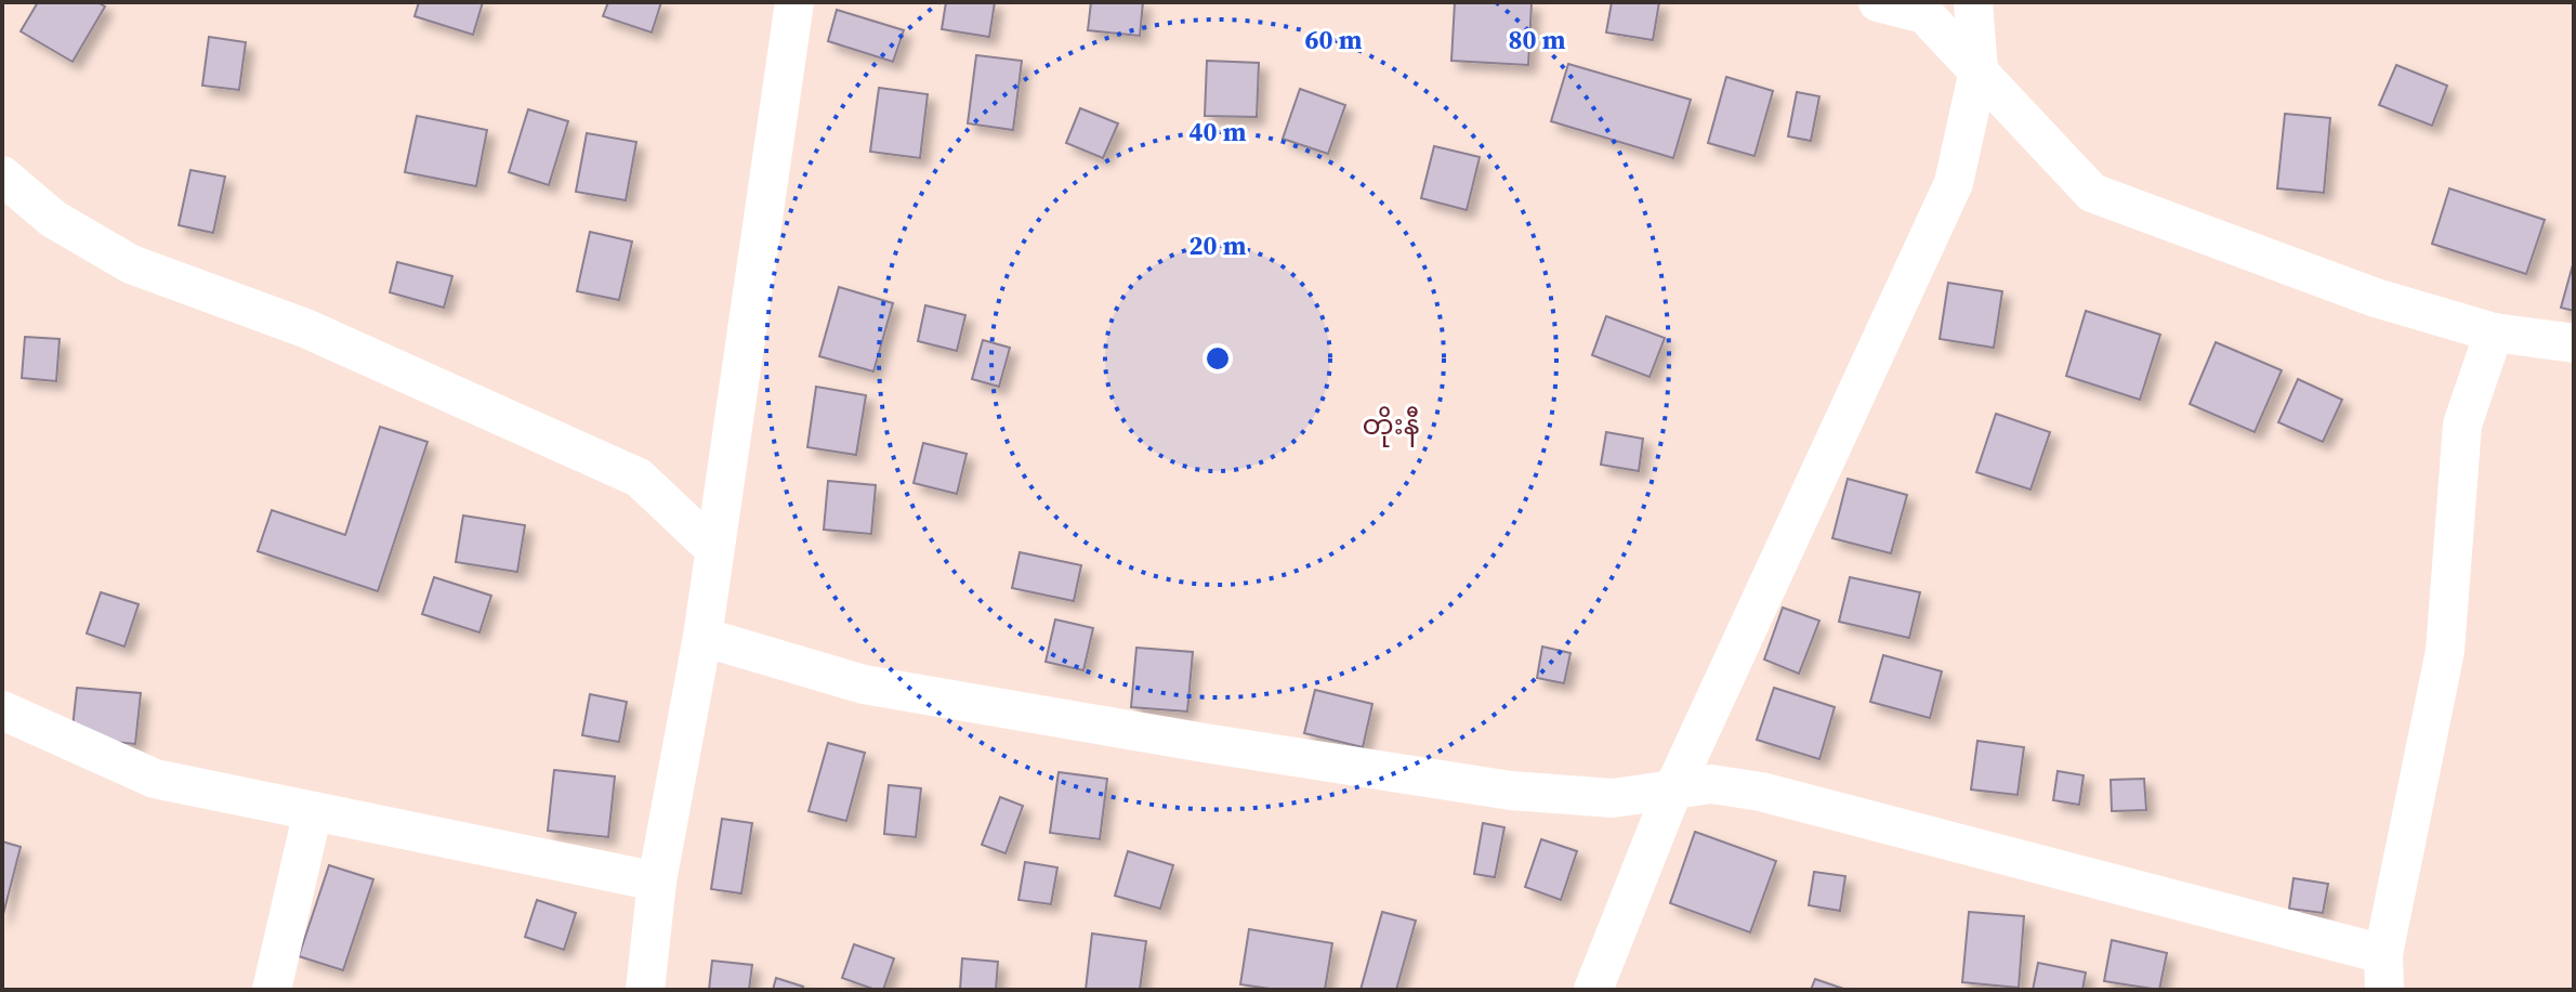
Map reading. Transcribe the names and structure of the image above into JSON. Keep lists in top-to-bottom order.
{
  "districts": ["တိုးနီ"],
  "rings": [
    "80 m",
    "60 m",
    "40 m",
    "20 m"
  ]
}
